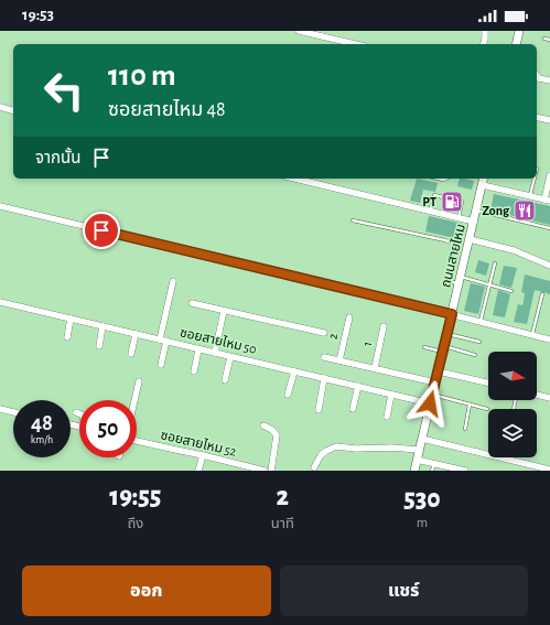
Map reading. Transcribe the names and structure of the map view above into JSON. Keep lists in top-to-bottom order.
{
  "streets": {
    "main road": ["ถนนสายไหม"],
    "street": [
      "2",
      "ซอยสายไหม 50",
      "1",
      "ซอยสายไหม 52"
    ]
  },
  "crossings": [
    ["ถนนสายไหม", "ซอยสายไหม 50"]
  ],
  "places": {
    "fuel station": ["PT"],
    "restaurant": ["Zong"]
  },
  "north": "right",
  "page": {
    "status": "19:53",
    "turn": ["110 m", "ซอยสายไหม 48"],
    "then": "จากนั้น",
    "speed": "48 km/h",
    "limit": "50",
    "eta": [
      "19:55",
      "ถึง",
      "2",
      "นาที",
      "530",
      "m"
    ],
    "buttons": ["ออก", "แชร์"]
  }
}
